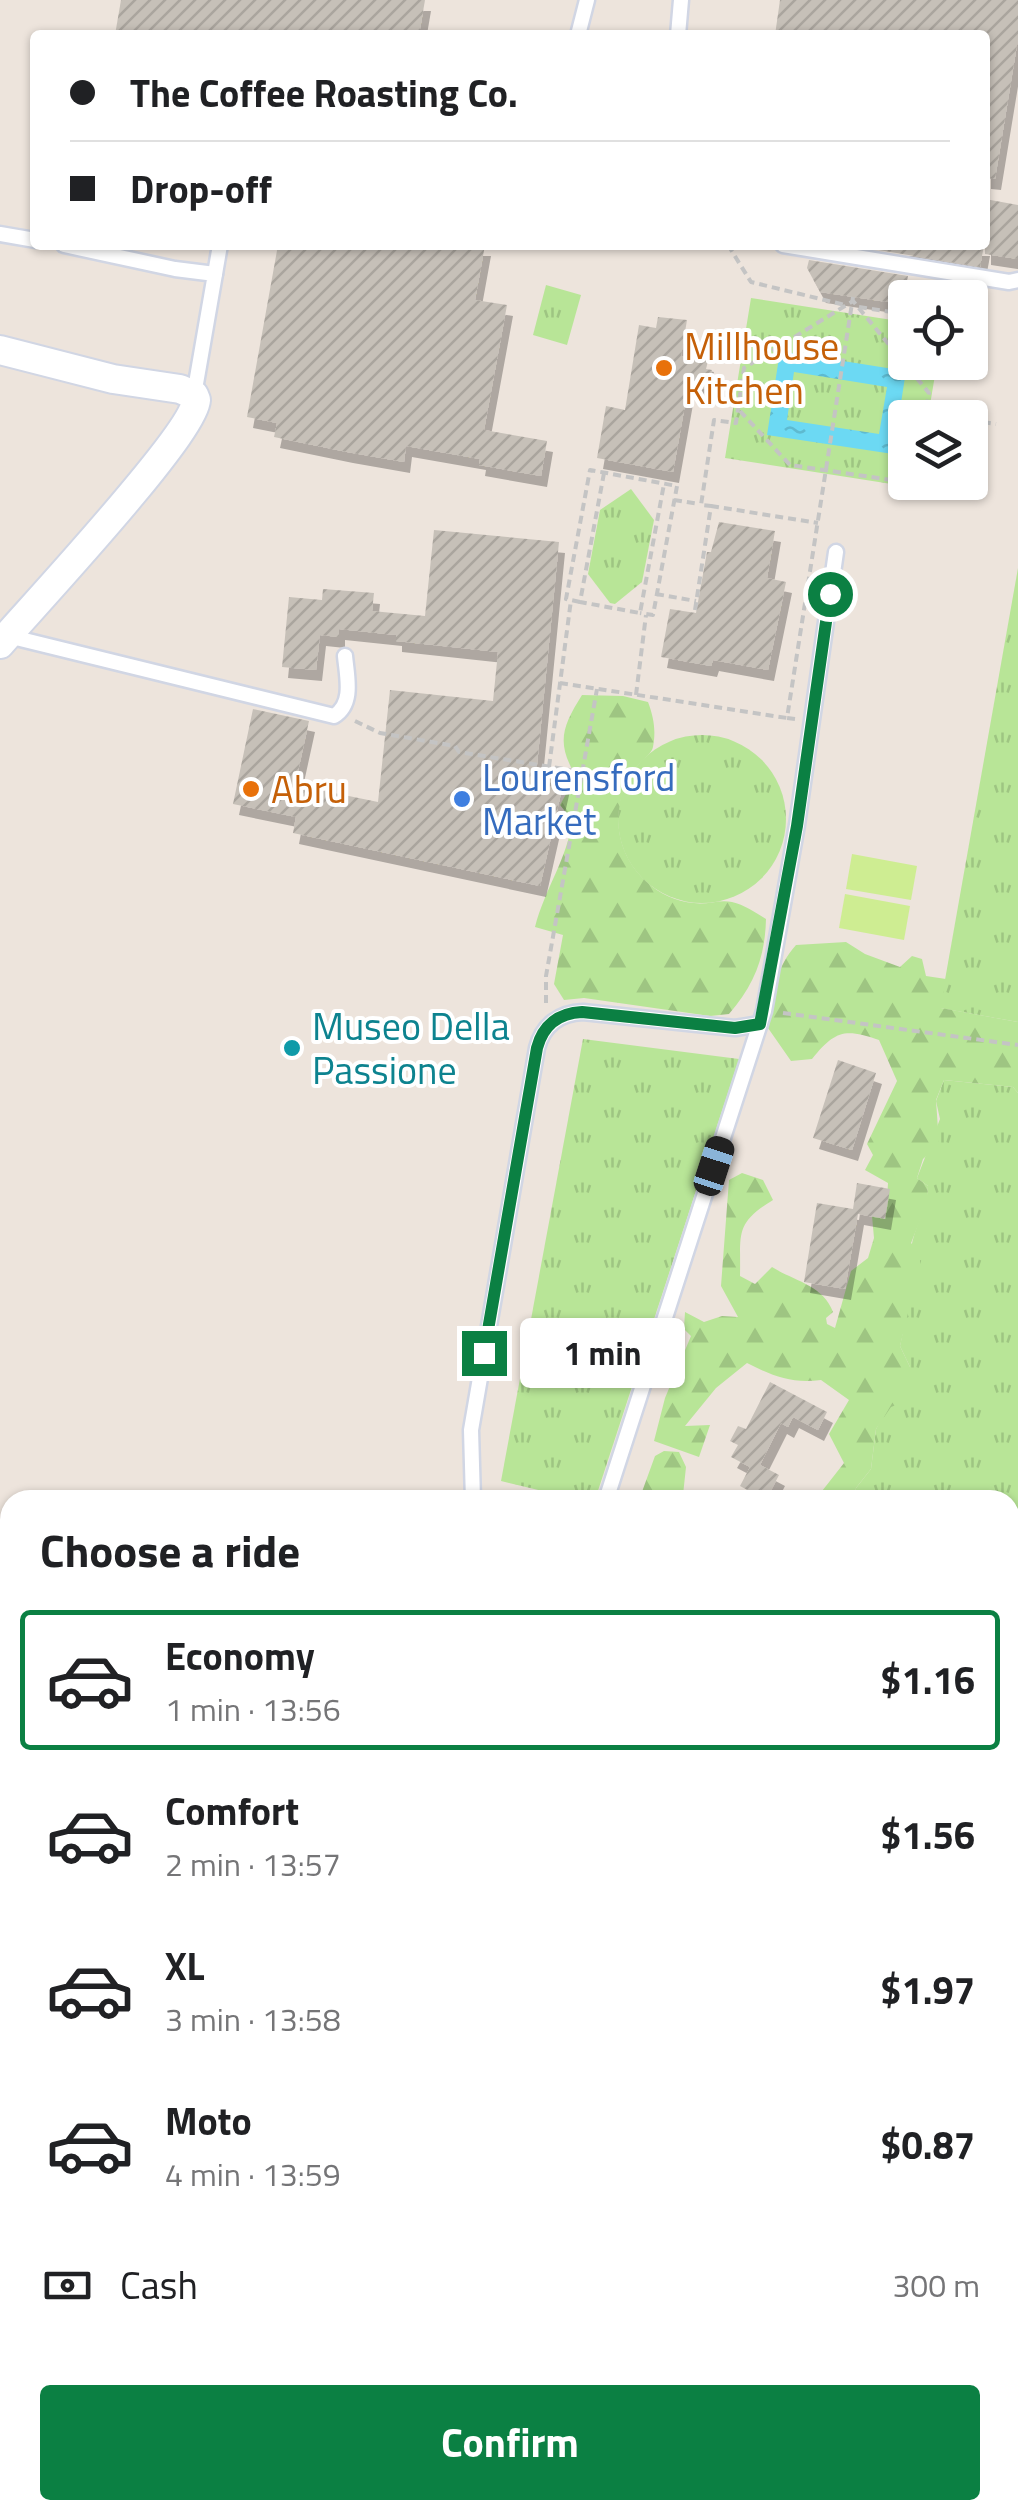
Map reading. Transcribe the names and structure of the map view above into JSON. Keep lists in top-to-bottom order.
{
  "places": [
    "Millhouse Kitchen",
    "Abru",
    "Lourensford Market",
    "Museo Della Passione"
  ],
  "page": {
    "banner": ["The Coffee Roasting Co.", "Drop-off"],
    "bubble": "1 min",
    "heading": "Choose a ride",
    "list": [
      {
        "name": "Economy",
        "note": "1 min · 13:56",
        "value": "$1.16"
      },
      {
        "name": "Comfort",
        "note": "2 min · 13:57",
        "value": "$1.56"
      },
      {
        "name": "XL",
        "note": "3 min · 13:58",
        "value": "$1.97"
      },
      {
        "name": "Moto",
        "note": "4 min · 13:59",
        "value": "$0.87"
      }
    ],
    "pay": ["Cash", "300 m"],
    "buttons": "Confirm"
  }
}
